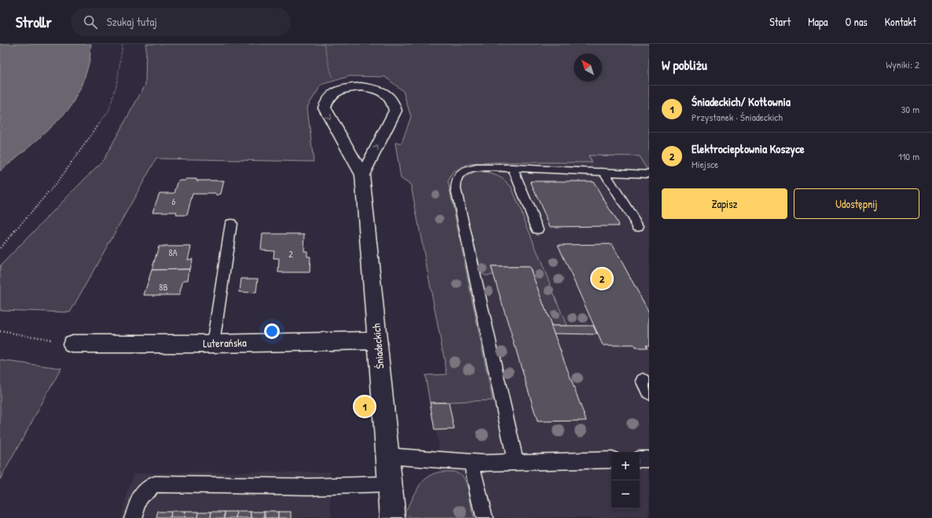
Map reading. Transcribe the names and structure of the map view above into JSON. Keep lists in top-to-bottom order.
{
  "streets": {
    "street": ["Luterańska", "Śniadeckich"]
  },
  "crossings": [
    ["Luterańska", "Śniadeckich"]
  ],
  "house_numbers": [
    "6",
    "8A",
    "2",
    "8B"
  ],
  "north": "top left",
  "page": {
    "header": "Strollr",
    "search": "Szukaj tutaj",
    "nav": [
      "Start",
      "Mapa",
      "O nas",
      "Kontakt"
    ],
    "heading": ["W pobliżu", "Wyniki: 2"],
    "list": [
      {
        "mark": "1",
        "name": "Śniadeckich/ Kotłownia",
        "note": "Przystanek · Śniadeckich",
        "value": "30 m"
      },
      {
        "mark": "2",
        "name": "Elektrociepłownia Koszyce",
        "note": "Miejsce",
        "value": "110 m"
      }
    ],
    "buttons": ["Zapisz", "Udostępnij"],
    "pins": ["2", "1"],
    "map_buttons": ["+", "−"]
  }
}
